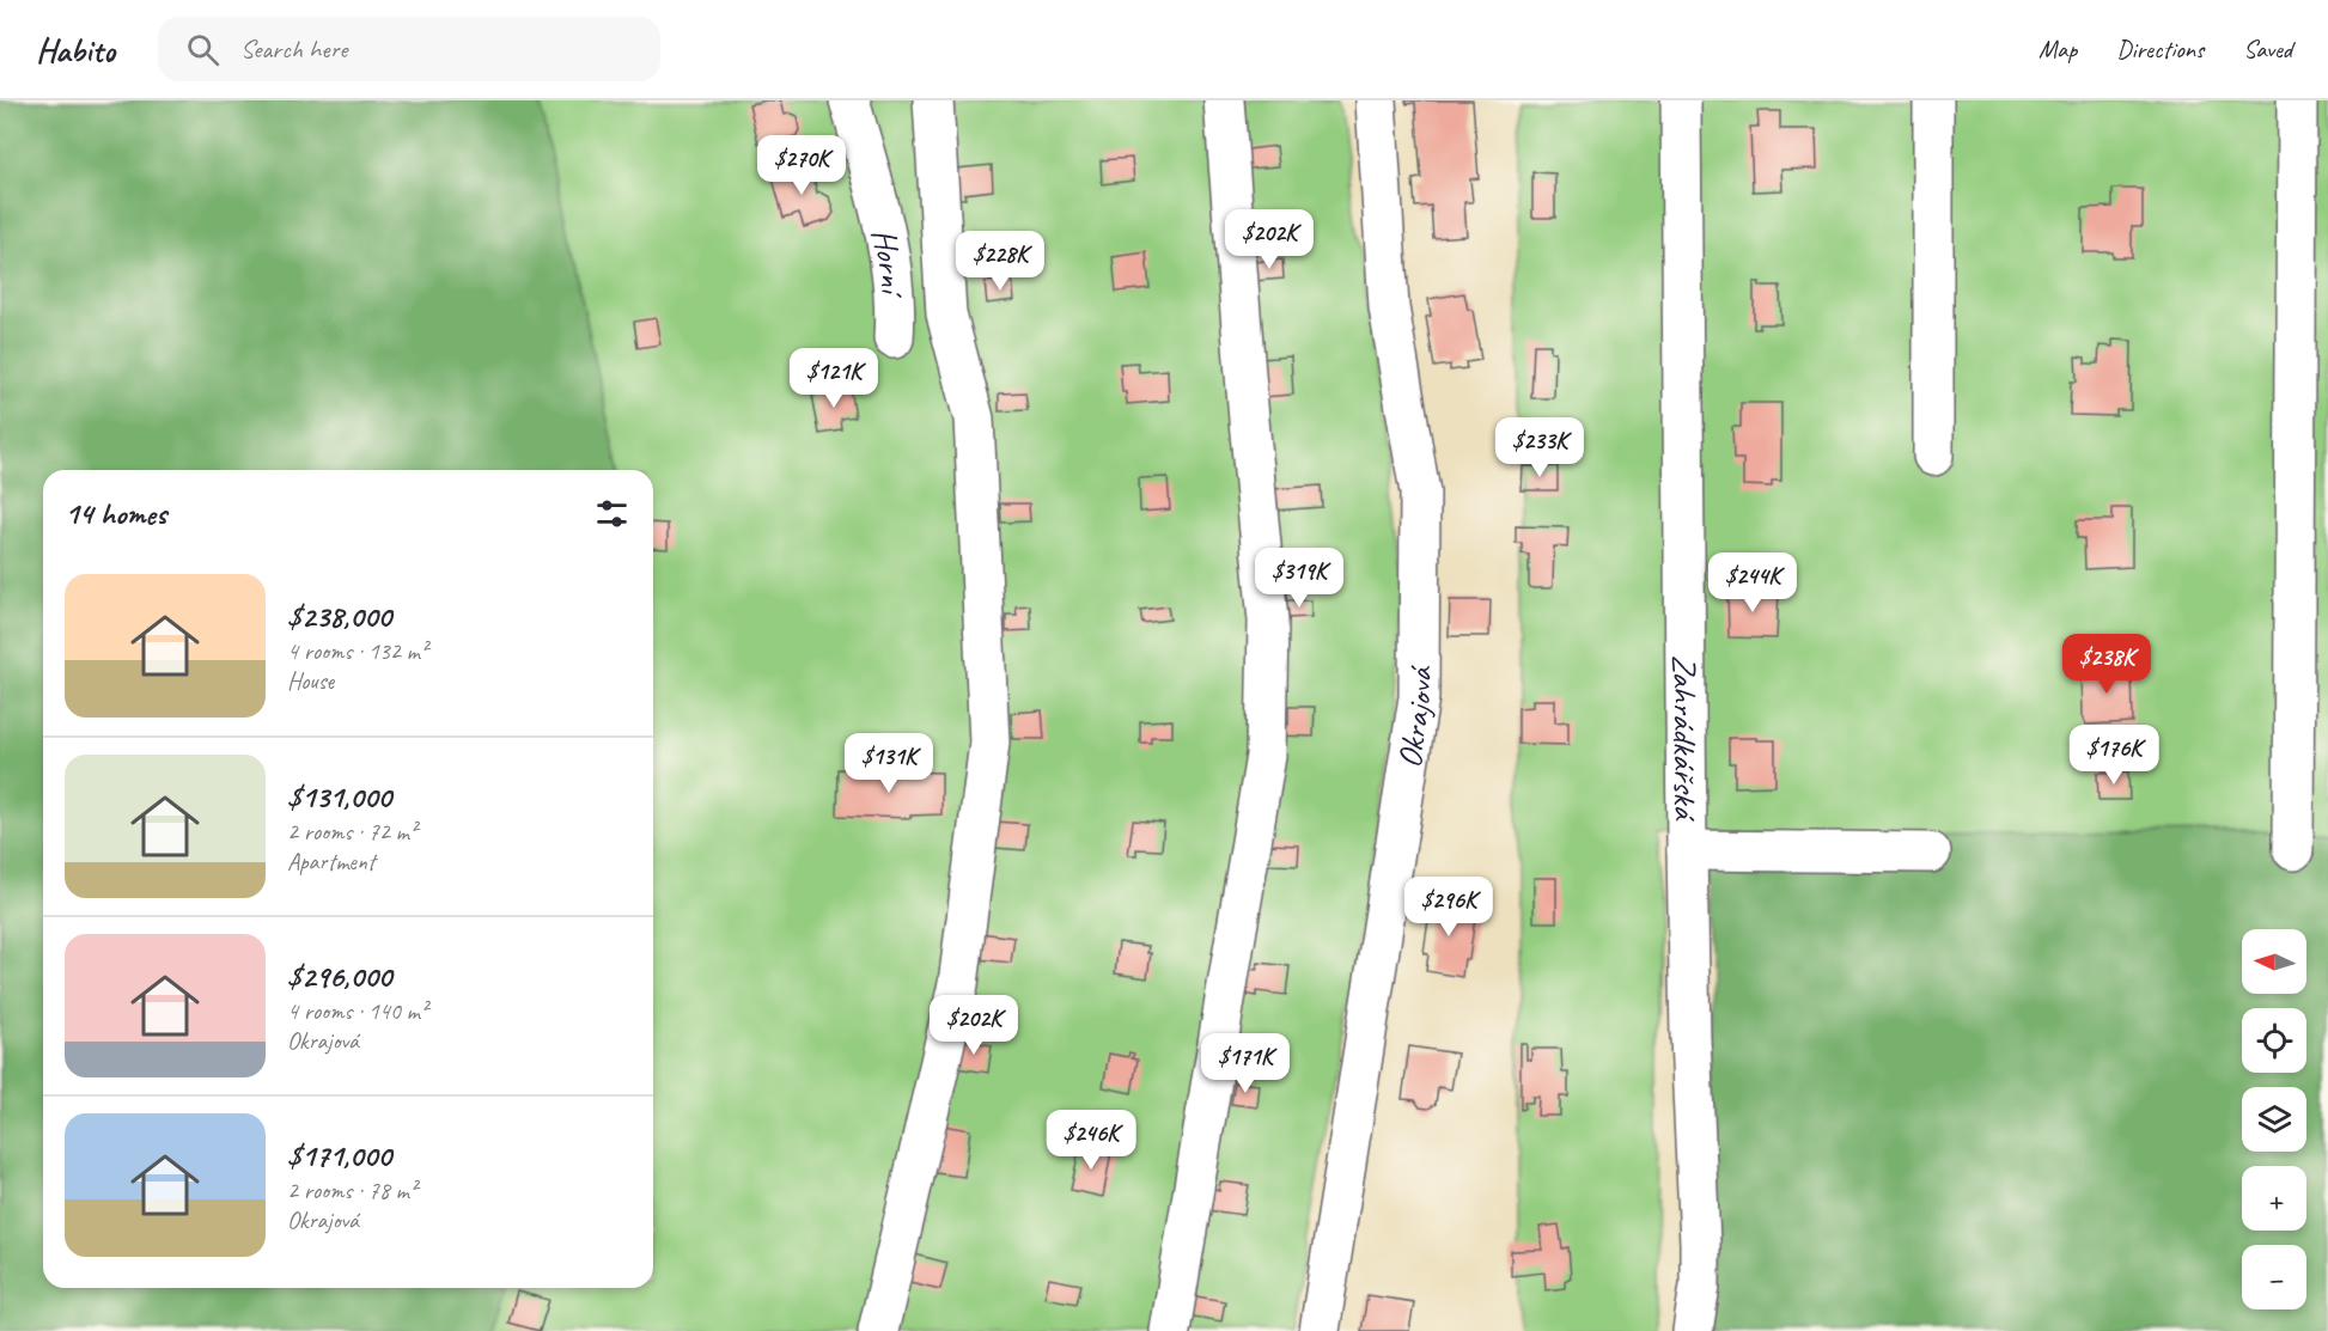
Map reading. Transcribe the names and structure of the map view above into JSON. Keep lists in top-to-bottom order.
{
  "streets": {
    "street": ["Horní", "Okrajová", "Zahrádkářská"]
  },
  "north": "left",
  "page": {
    "header": "Habito",
    "search": "Search here",
    "nav": ["Map", "Directions", "Saved"],
    "price": [
      "$270K",
      "$202K",
      "$228K",
      "$121K",
      "$233K",
      "$319K",
      "$244K",
      "$238K",
      "$176K",
      "$131K",
      "$296K",
      "$202K",
      "$171K",
      "$246K"
    ],
    "heading": "14 homes",
    "list": [
      {
        "name": "$238,000",
        "note": "4 rooms · 132 m² · House"
      },
      {
        "name": "$131,000",
        "note": "2 rooms · 72 m² · Apartment"
      },
      {
        "name": "$296,000",
        "note": "4 rooms · 140 m² · Okrajová"
      },
      {
        "name": "$171,000",
        "note": "2 rooms · 78 m² · Okrajová"
      }
    ],
    "map_buttons": ["+", "−"]
  }
}
